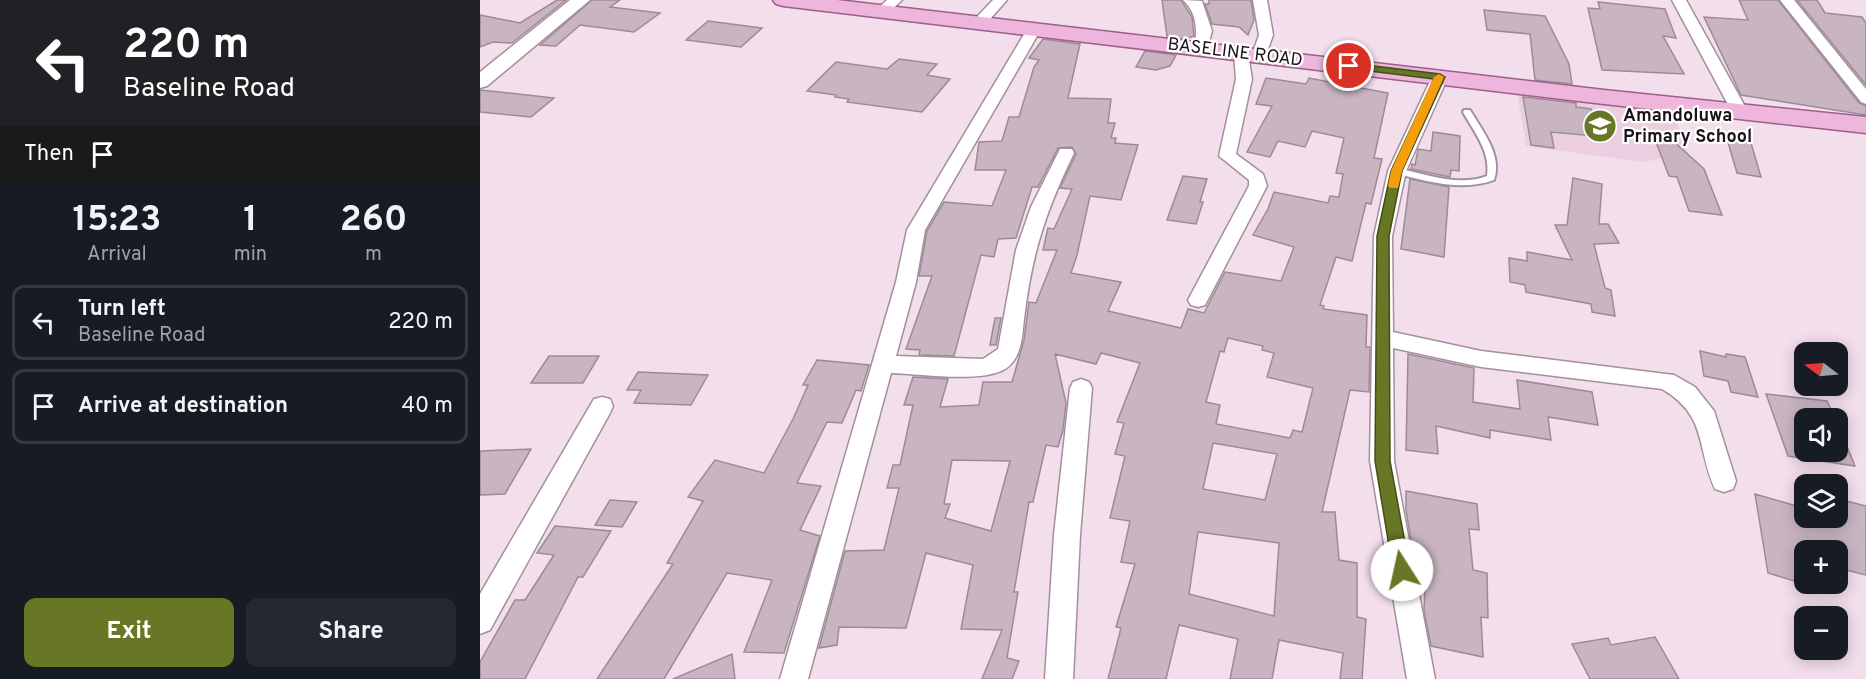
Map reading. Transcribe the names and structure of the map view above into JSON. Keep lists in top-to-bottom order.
{
  "streets": {
    "main road": ["BASELINE ROAD"]
  },
  "places": {
    "school or university": ["Amandoluwa Primary School"]
  },
  "north": "left",
  "page": {
    "turn": ["220 m", "Baseline Road"],
    "then": "Then",
    "eta": [
      "15:23",
      "Arrival",
      "1",
      "min",
      "260",
      "m"
    ],
    "list": [
      {
        "name": "Turn left",
        "note": "Baseline Road",
        "value": "220 m"
      },
      {
        "name": "Arrive at destination",
        "value": "40 m"
      }
    ],
    "map_buttons": ["+", "−"],
    "buttons": ["Exit", "Share"]
  }
}
